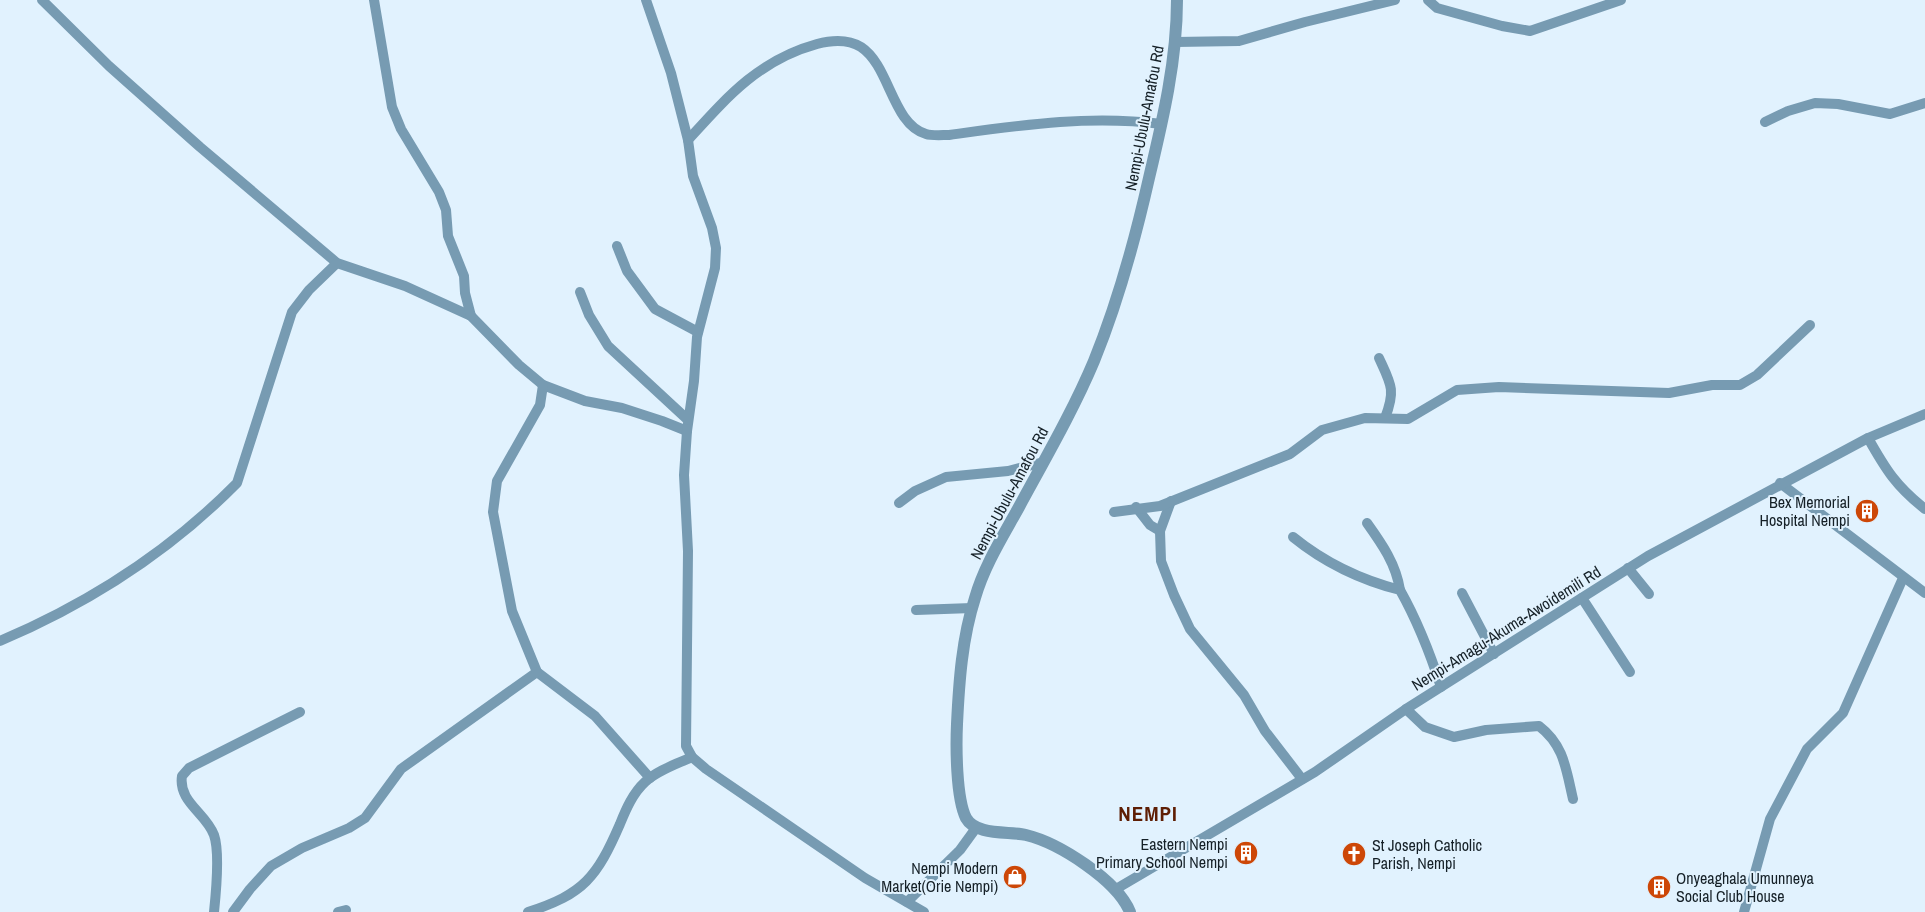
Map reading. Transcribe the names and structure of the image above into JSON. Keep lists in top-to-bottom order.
{
  "streets": {
    "street": ["Nempi-Ubulu-Amafou Rd", "Nempi-Amagu-Akuma-Awoidemili Rd"]
  },
  "districts": ["NEMPI"],
  "places": {
    "building": ["Bex Memorial Hospital Nempi", "Eastern Nempi Primary School Nempi", "Onyeaghala Umunneya Social Club House"],
    "church": ["St Joseph Catholic Parish, Nempi"],
    "shop": ["Nempi Modern Market(Orie Nempi)"]
  }
}
